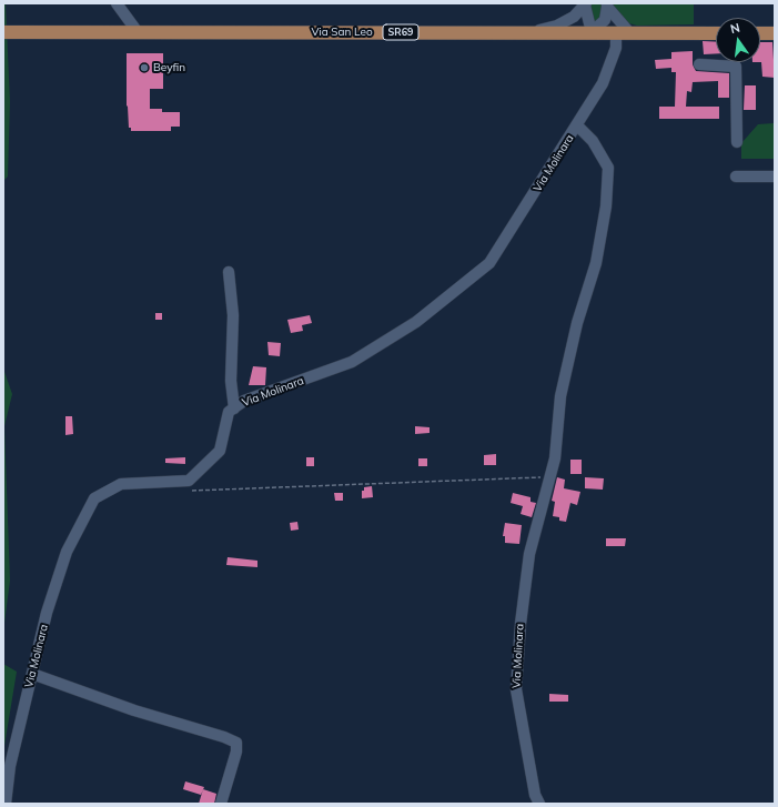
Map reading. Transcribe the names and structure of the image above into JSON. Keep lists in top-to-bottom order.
{
  "streets": {
    "main road": ["Via San Leo", "SR69"],
    "street": ["Via Molinara"]
  },
  "crossings": [
    ["Via San Leo", "Via Molinara"]
  ],
  "places": ["Beyfin"],
  "north": "top"
}
